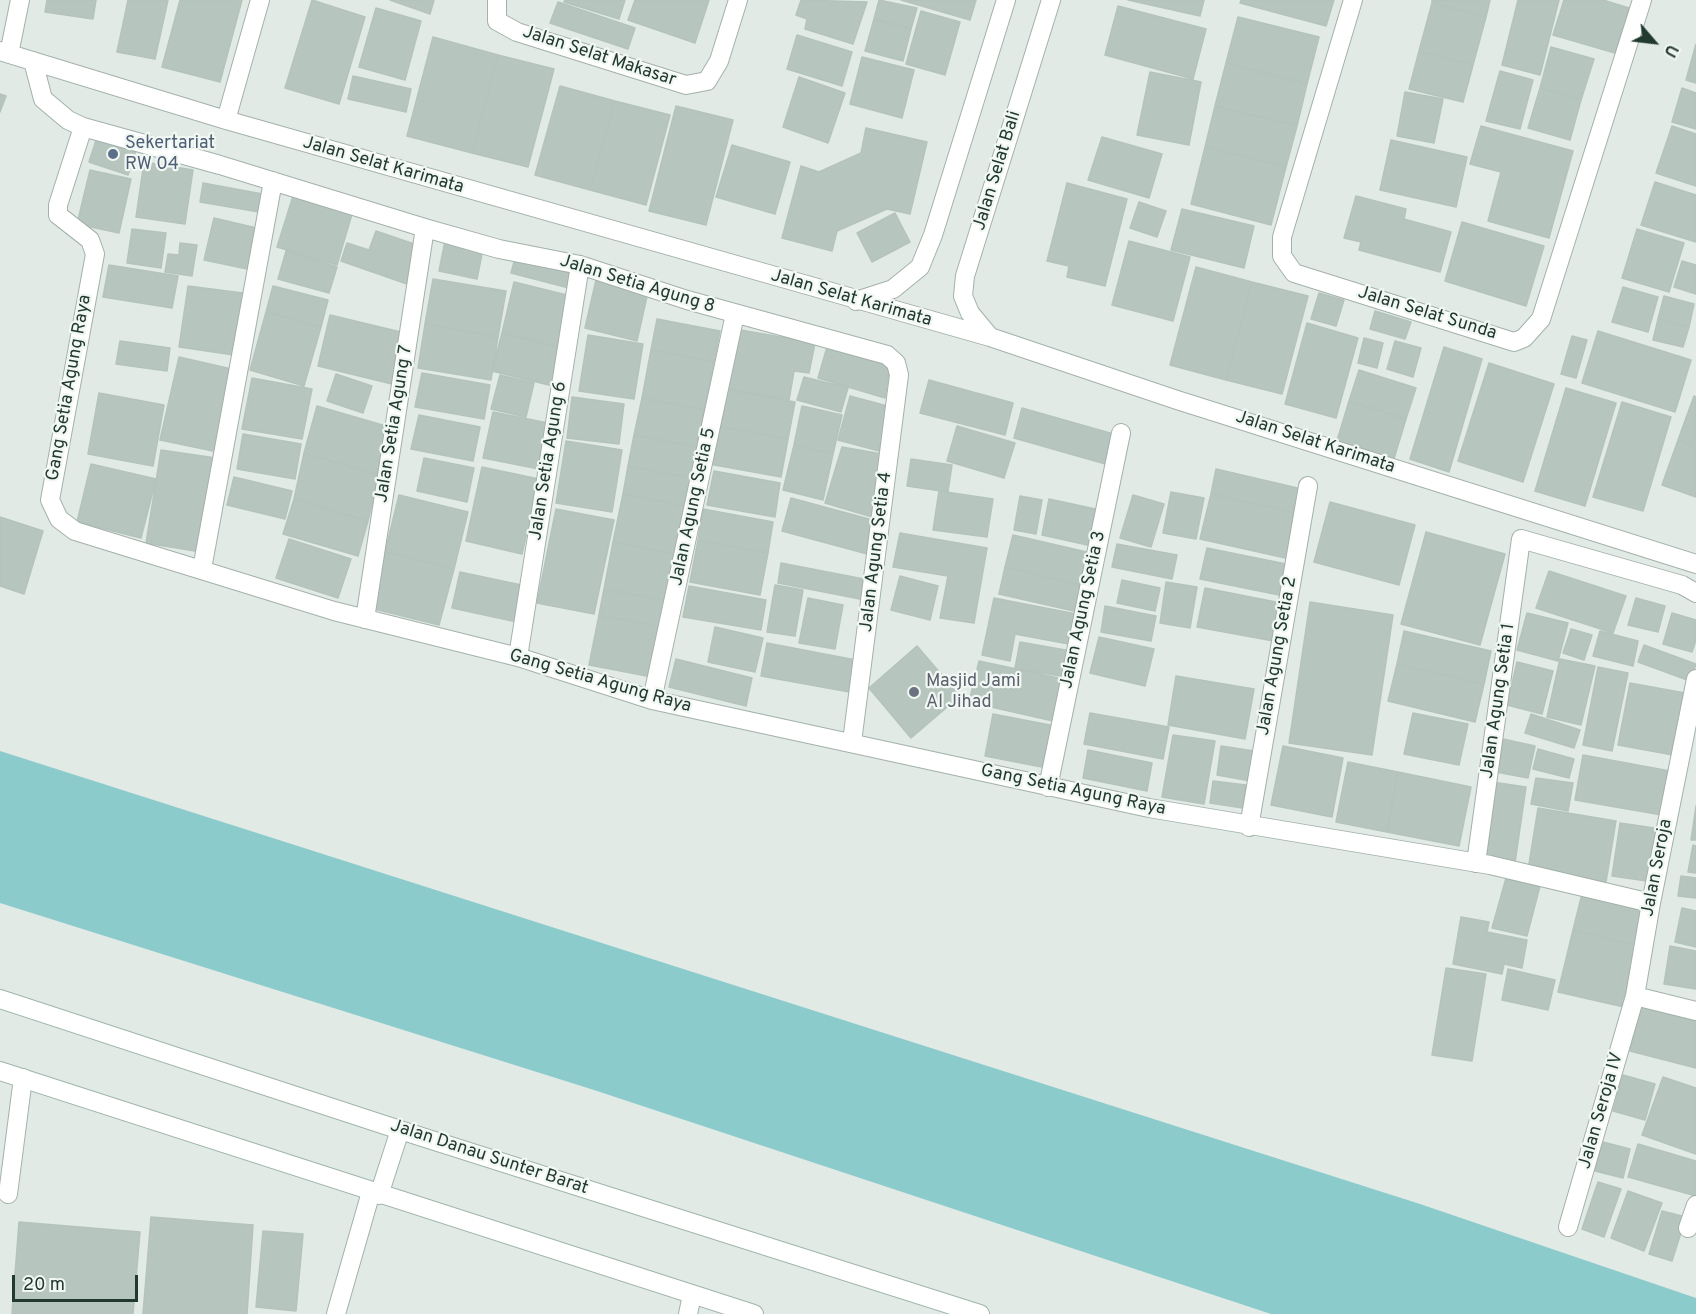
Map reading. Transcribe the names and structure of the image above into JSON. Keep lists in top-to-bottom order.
{
  "streets": {
    "street": [
      "Jalan Selat Makasar",
      "Jalan Selat Karimata",
      "Jalan Selat Bali",
      "Jalan Setia Agung 8",
      "Jalan Selat Sunda",
      "Gang Setia Agung Raya",
      "Jalan Setia Agung 7",
      "Jalan Setia Agung 6",
      "Jalan Agung Setia 5",
      "Jalan Agung Setia 4",
      "Jalan Agung Setia 3",
      "Jalan Agung Setia 2",
      "Jalan Agung Setia 1",
      "Jalan Seroja",
      "Jalan Seroja IV",
      "Jalan Danau Sunter Barat"
    ]
  },
  "crossings": [
    ["Jalan Selat Karimata", "Jalan Selat Bali"],
    ["Jalan Setia Agung 8", "Gang Setia Agung Raya"],
    ["Jalan Setia Agung 8", "Jalan Setia Agung 7"],
    ["Jalan Setia Agung 8", "Jalan Setia Agung 6"],
    ["Jalan Setia Agung 8", "Jalan Agung Setia 5"],
    ["Jalan Setia Agung 8", "Jalan Agung Setia 4"],
    ["Gang Setia Agung Raya", "Jalan Setia Agung 7"],
    ["Gang Setia Agung Raya", "Jalan Setia Agung 6"],
    ["Gang Setia Agung Raya", "Jalan Agung Setia 5"],
    ["Gang Setia Agung Raya", "Jalan Agung Setia 4"],
    ["Gang Setia Agung Raya", "Jalan Agung Setia 3"],
    ["Gang Setia Agung Raya", "Jalan Agung Setia 2"],
    ["Gang Setia Agung Raya", "Jalan Agung Setia 1"],
    ["Gang Setia Agung Raya", "Jalan Seroja"],
    ["Jalan Seroja", "Jalan Seroja IV"]
  ],
  "places": ["Sekertariat RW 04", "Masjid Jami Al Jihad"],
  "scale_bar": "20 m",
  "north": "bottom right"
}
